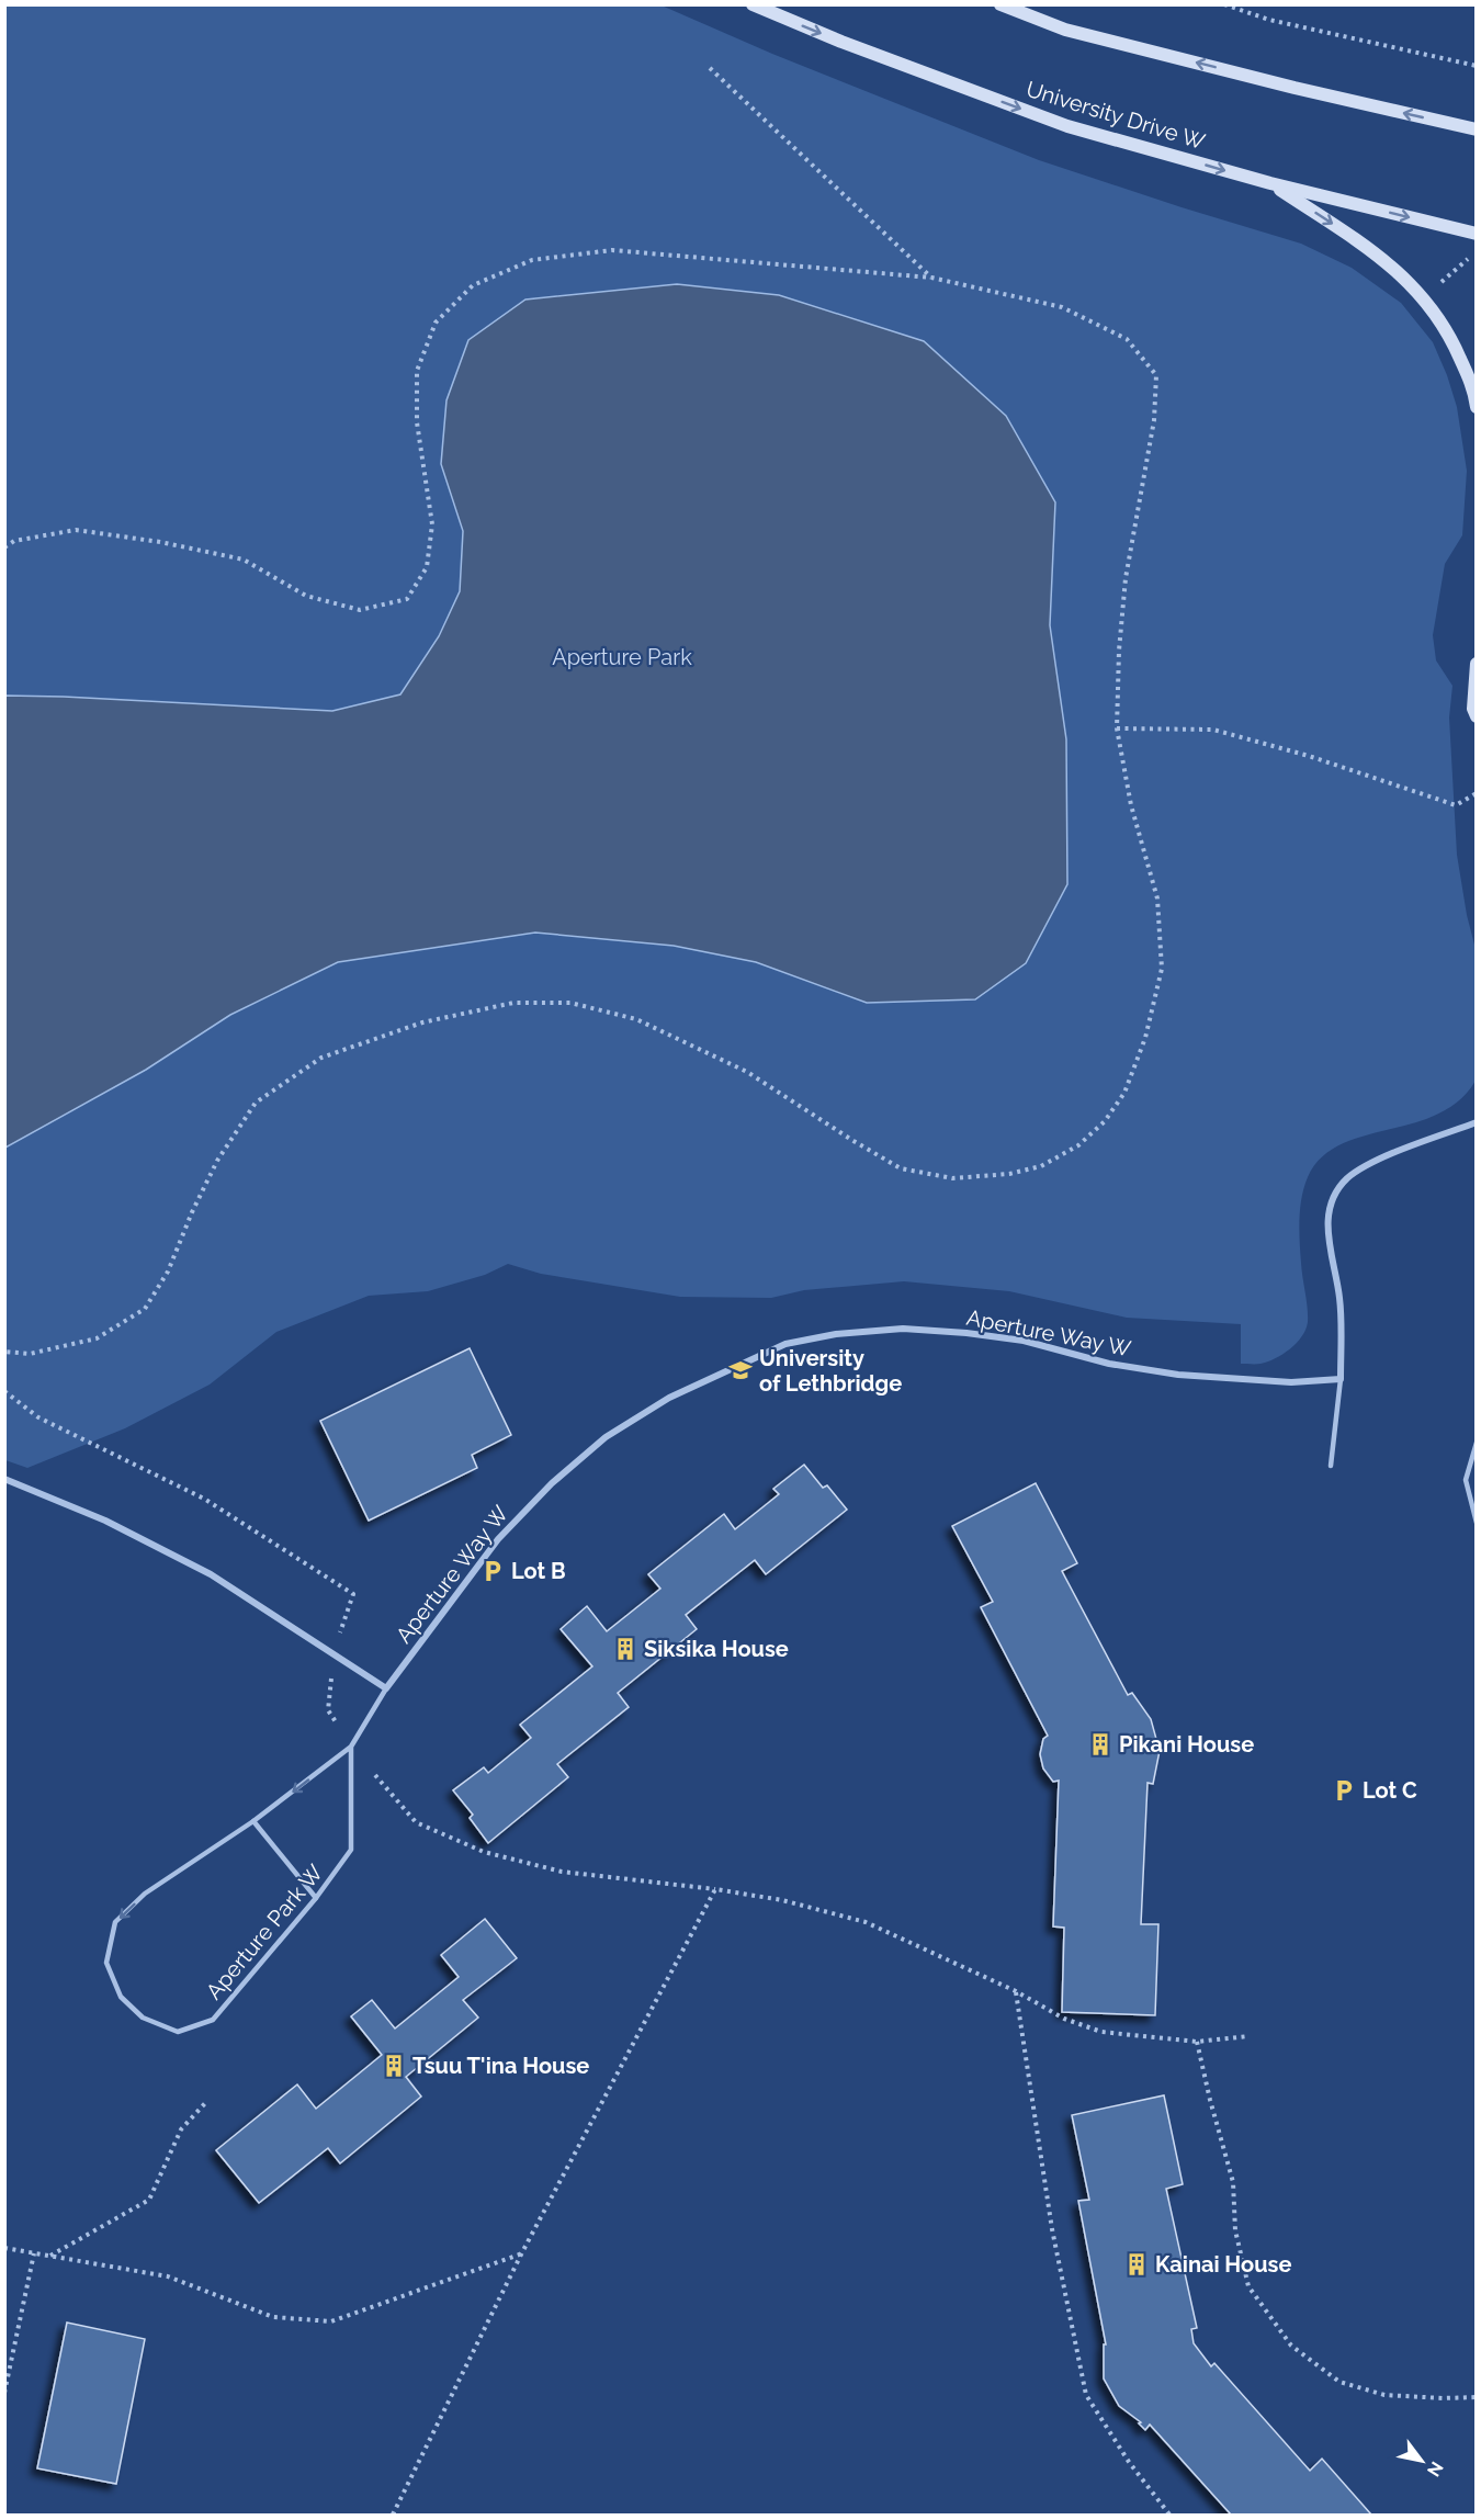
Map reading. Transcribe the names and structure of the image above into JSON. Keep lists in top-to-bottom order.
{
  "streets": {
    "main road": ["University Drive W"],
    "street": ["Aperture Way W"],
    "lane": ["Aperture Park W"]
  },
  "crossings": [
    ["Aperture Way W", "Aperture Park W"]
  ],
  "parks": ["Aperture Park"],
  "places": {
    "school or university": ["University of Lethbridge"],
    "parking": ["Lot B", "Lot C"],
    "building": [
      "Siksika House",
      "Pikani House",
      "Tsuu T'ina House",
      "Kainai House"
    ]
  },
  "north": "bottom right"
}
